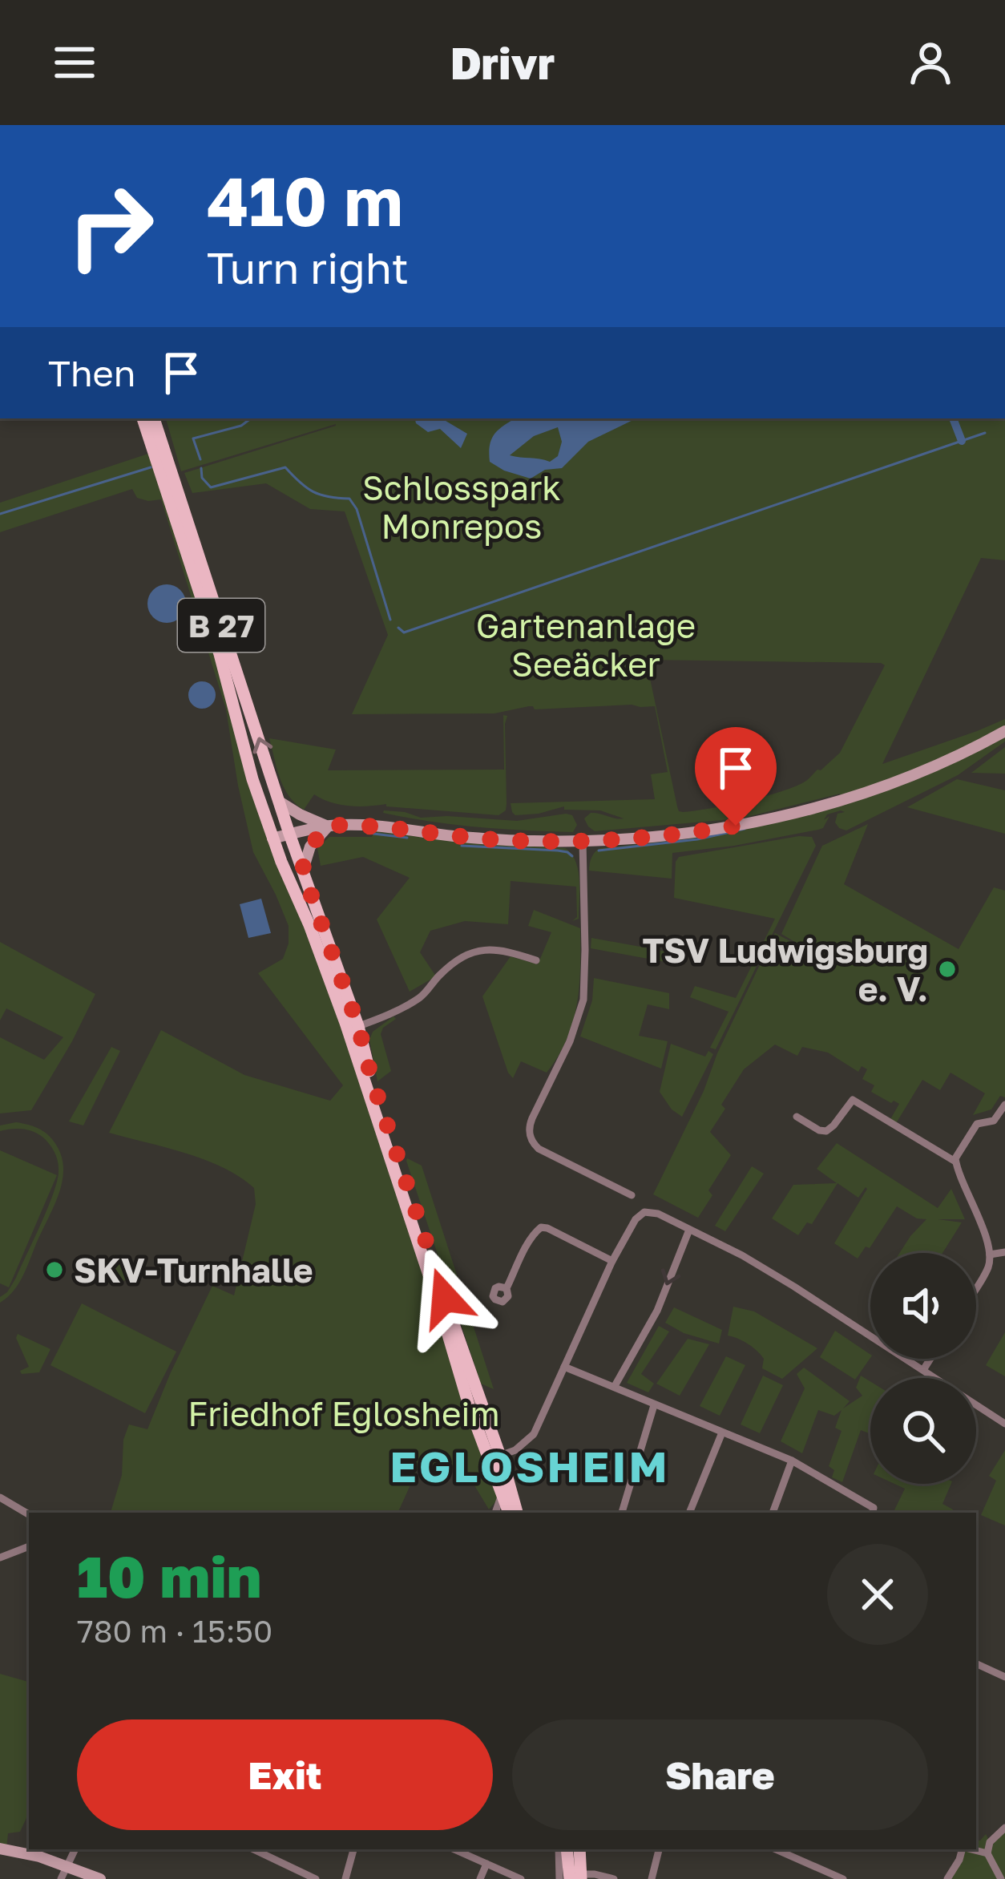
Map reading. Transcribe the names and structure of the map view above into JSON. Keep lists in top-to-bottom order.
{
  "streets": {
    "main road": ["B 27"]
  },
  "districts": ["EGLOSHEIM"],
  "parks": ["Schlosspark Monrepos", "Gartenanlage Seeäcker", "Friedhof Eglosheim"],
  "places": ["TSV Ludwigsburg e. V.", "SKV-Turnhalle"],
  "page": {
    "header": "Drivr",
    "turn": ["410 m", "Turn right"],
    "then": "Then",
    "heading": ["10 min", "780 m · 15:50"],
    "buttons": ["Exit", "Share"]
  }
}
